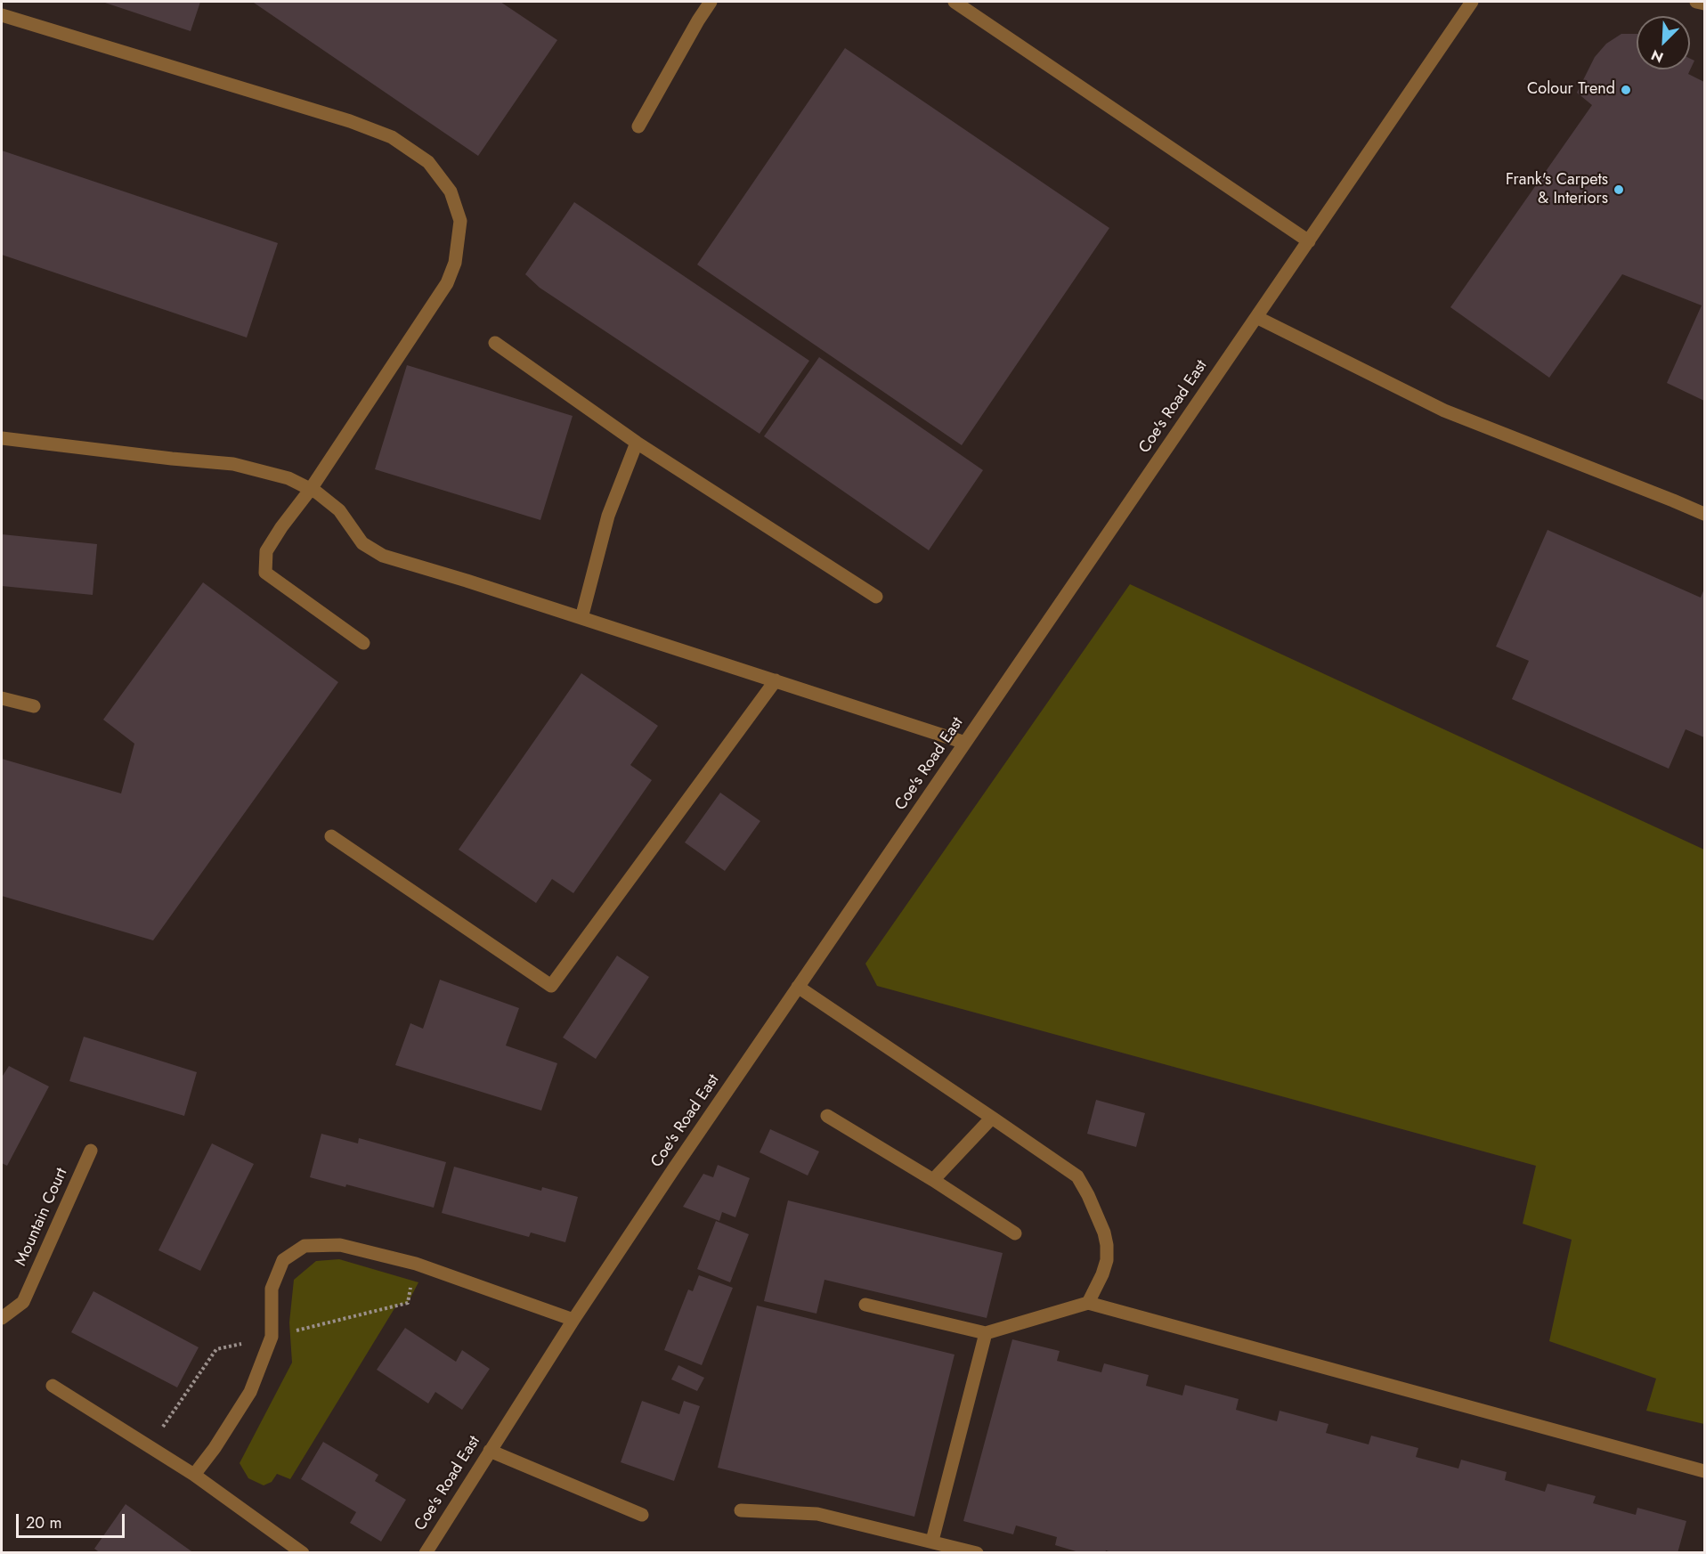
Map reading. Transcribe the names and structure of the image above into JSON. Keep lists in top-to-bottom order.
{
  "streets": {
    "street": ["Coe's Road East", "Mountain Court"]
  },
  "places": ["Colour Trend", "Frank's Carpets & Interiors"],
  "scale_bar": "20 m",
  "north": "bottom left"
}
